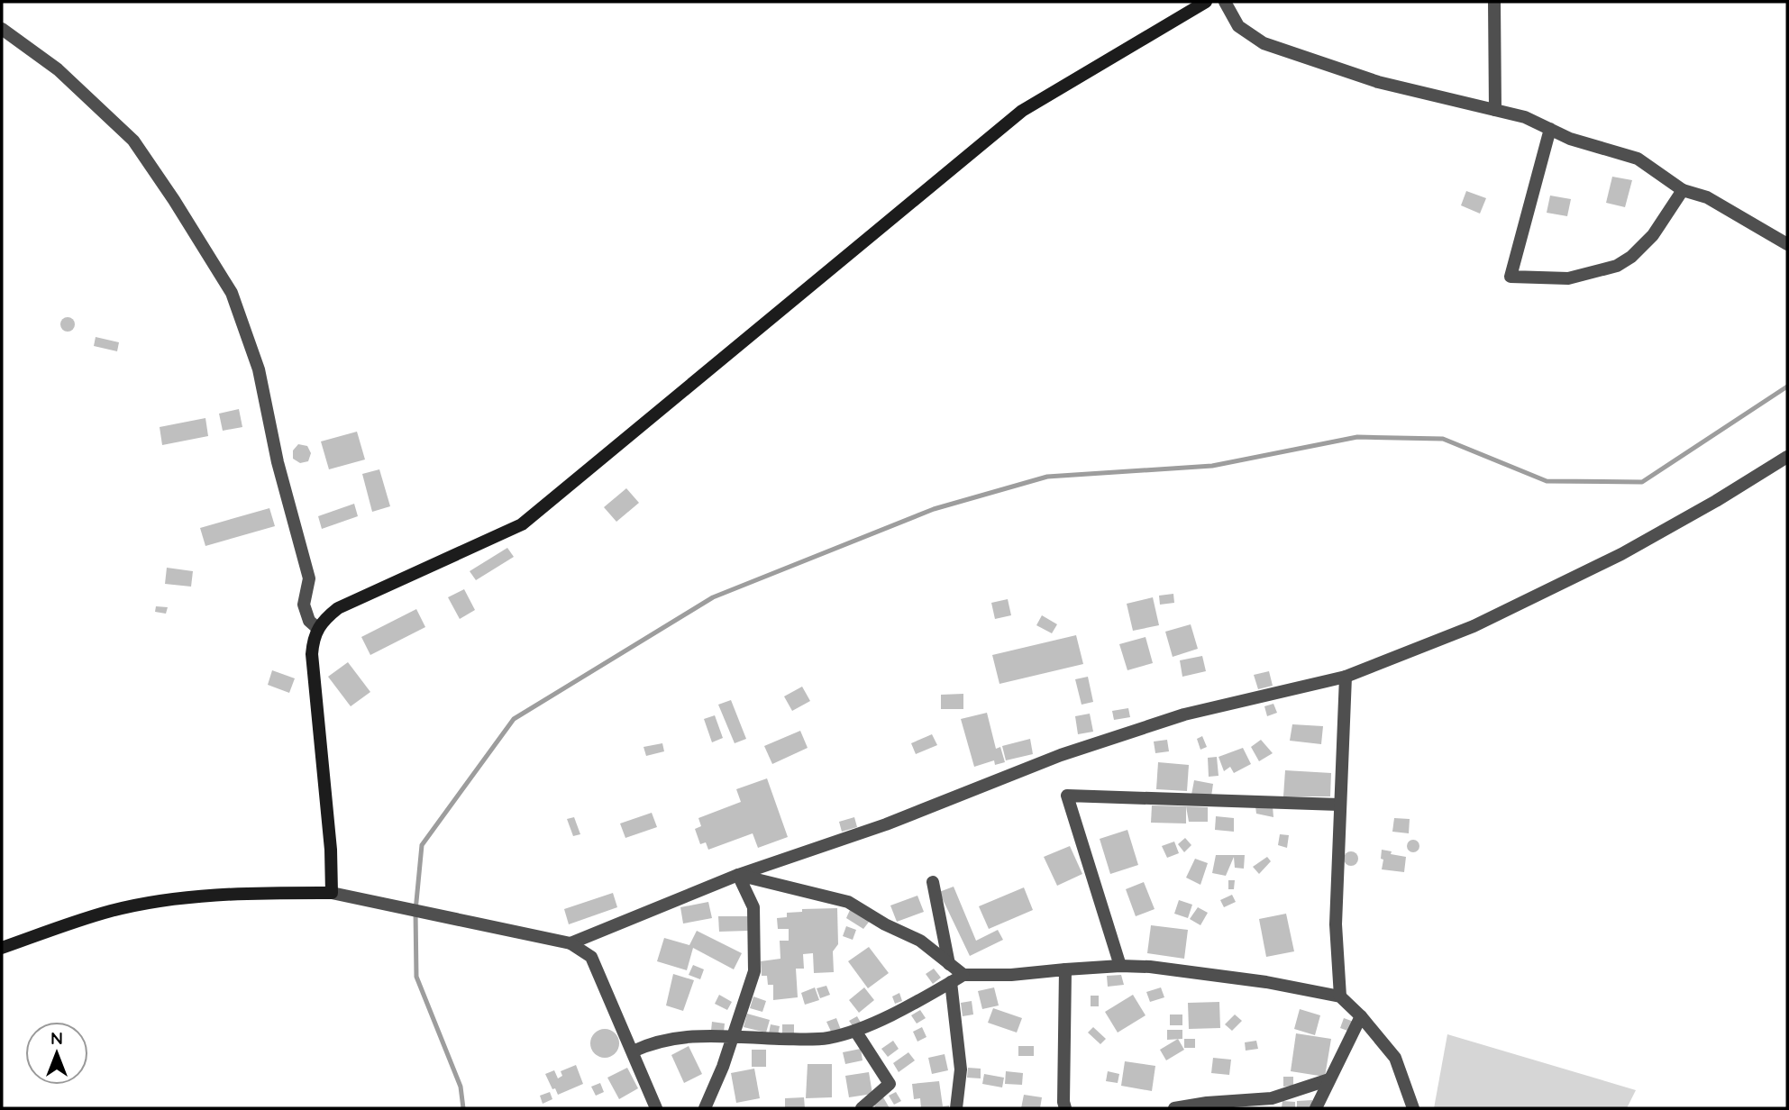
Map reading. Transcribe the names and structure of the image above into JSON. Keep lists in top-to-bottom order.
{
  "north": "top"
}
